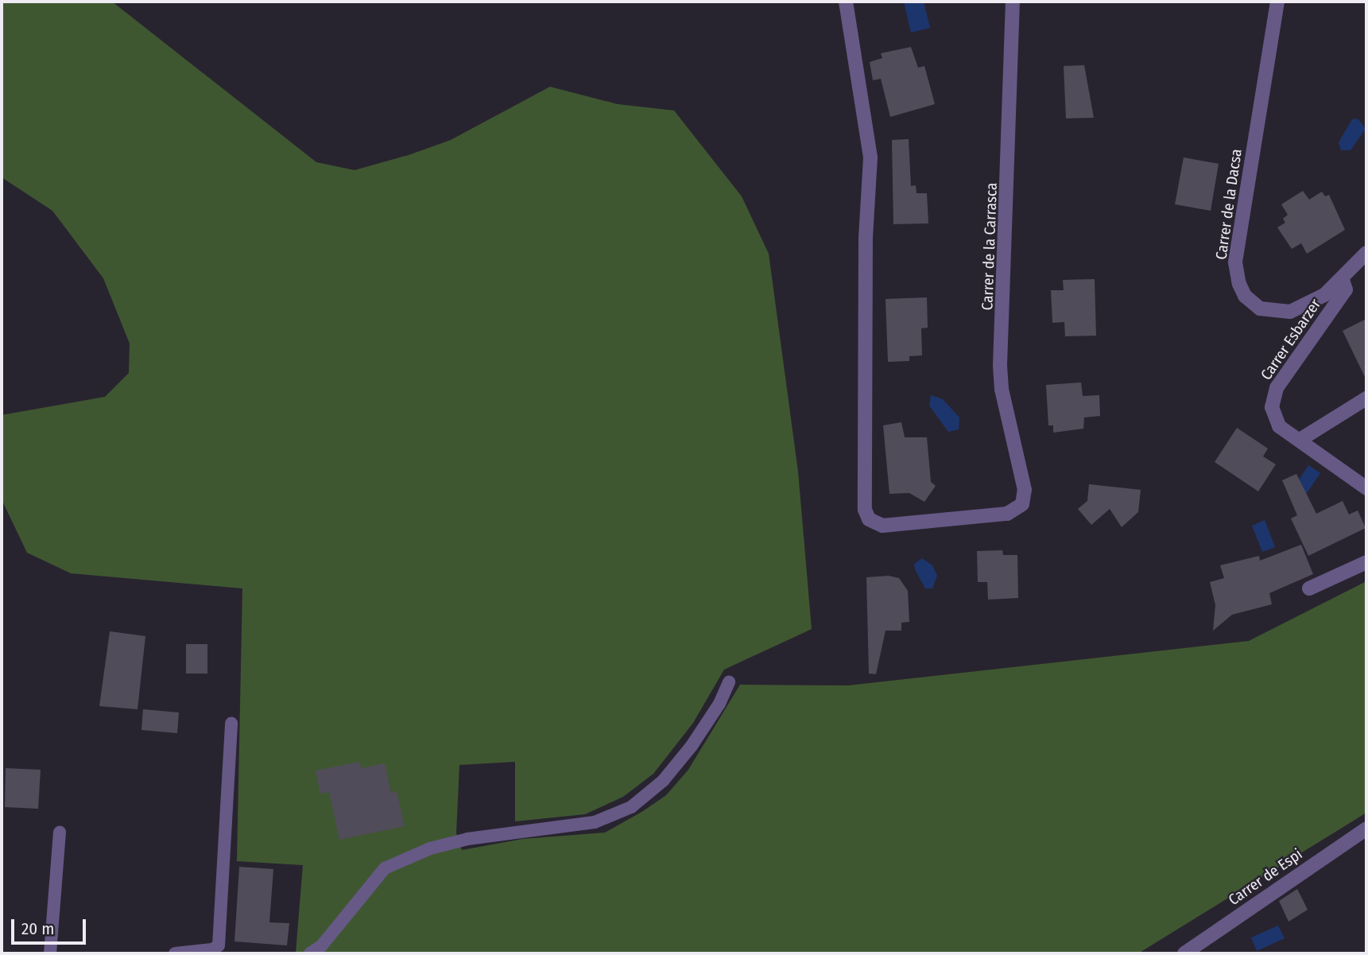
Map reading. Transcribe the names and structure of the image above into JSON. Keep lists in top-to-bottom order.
{
  "streets": {
    "street": [
      "Carrer de la Dacsa",
      "Carrer de la Carrasca",
      "Carrer Esbarzer",
      "Carrer de Espi"
    ]
  },
  "crossings": [
    ["Carrer de la Dacsa", "Carrer Esbarzer"]
  ],
  "scale_bar": "20 m"
}
